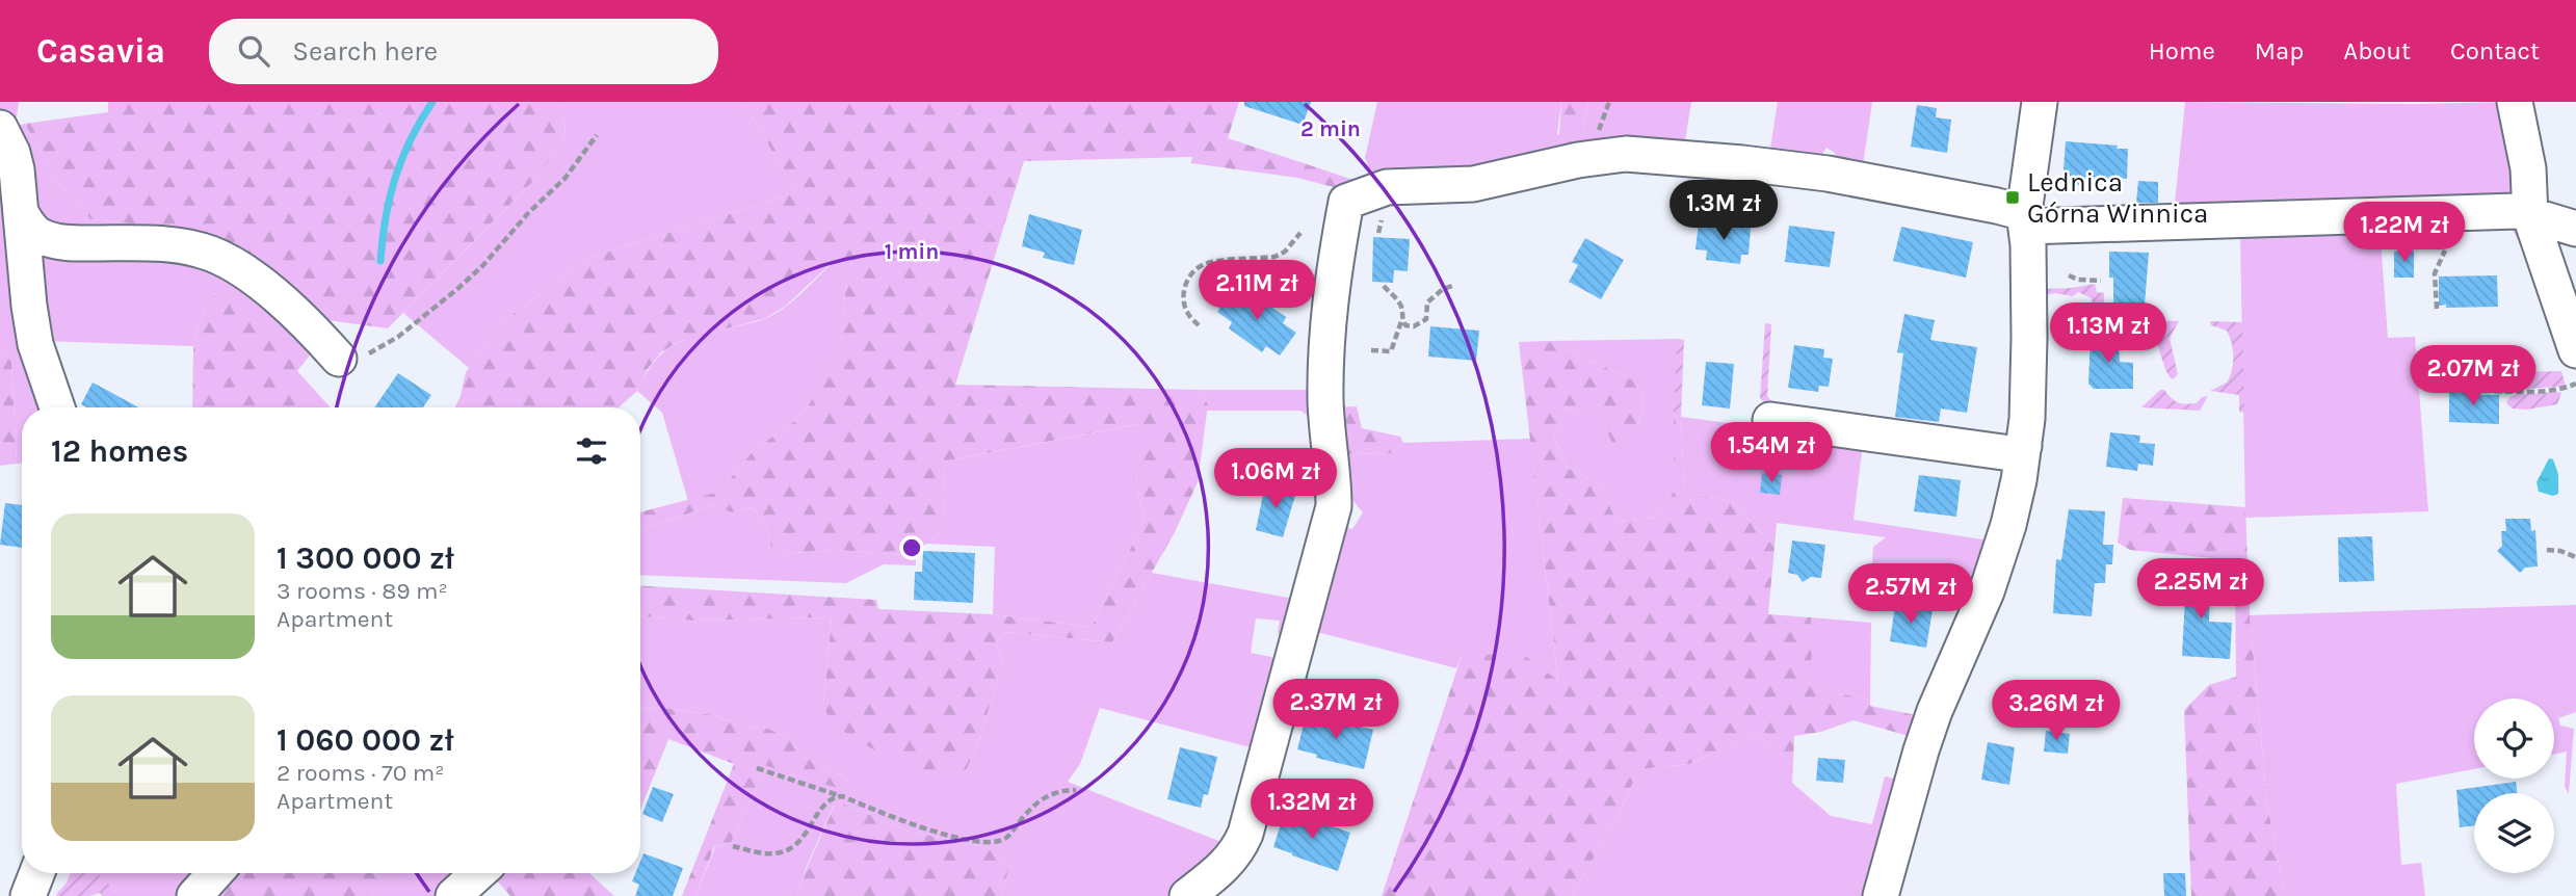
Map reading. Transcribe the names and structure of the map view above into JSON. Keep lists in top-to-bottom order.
{
  "places": {
    "transit": ["Lednica Górna Winnica"]
  },
  "page": {
    "header": "Casavia",
    "search": "Search here",
    "nav": [
      "Home",
      "Map",
      "About",
      "Contact"
    ],
    "price": [
      "1.3M zł",
      "1.22M zł",
      "2.11M zł",
      "1.13M zł",
      "2.07M zł",
      "1.54M zł",
      "1.06M zł",
      "2.25M zł",
      "2.57M zł",
      "2.37M zł",
      "3.26M zł",
      "1.32M zł"
    ],
    "heading": "12 homes",
    "list": [
      {
        "name": "1 300 000 zł",
        "note": "3 rooms · 89 m² · Apartment"
      },
      {
        "name": "1 060 000 zł",
        "note": "2 rooms · 70 m² · Apartment"
      }
    ]
  },
  "rings": ["2 min", "1 min"]
}
